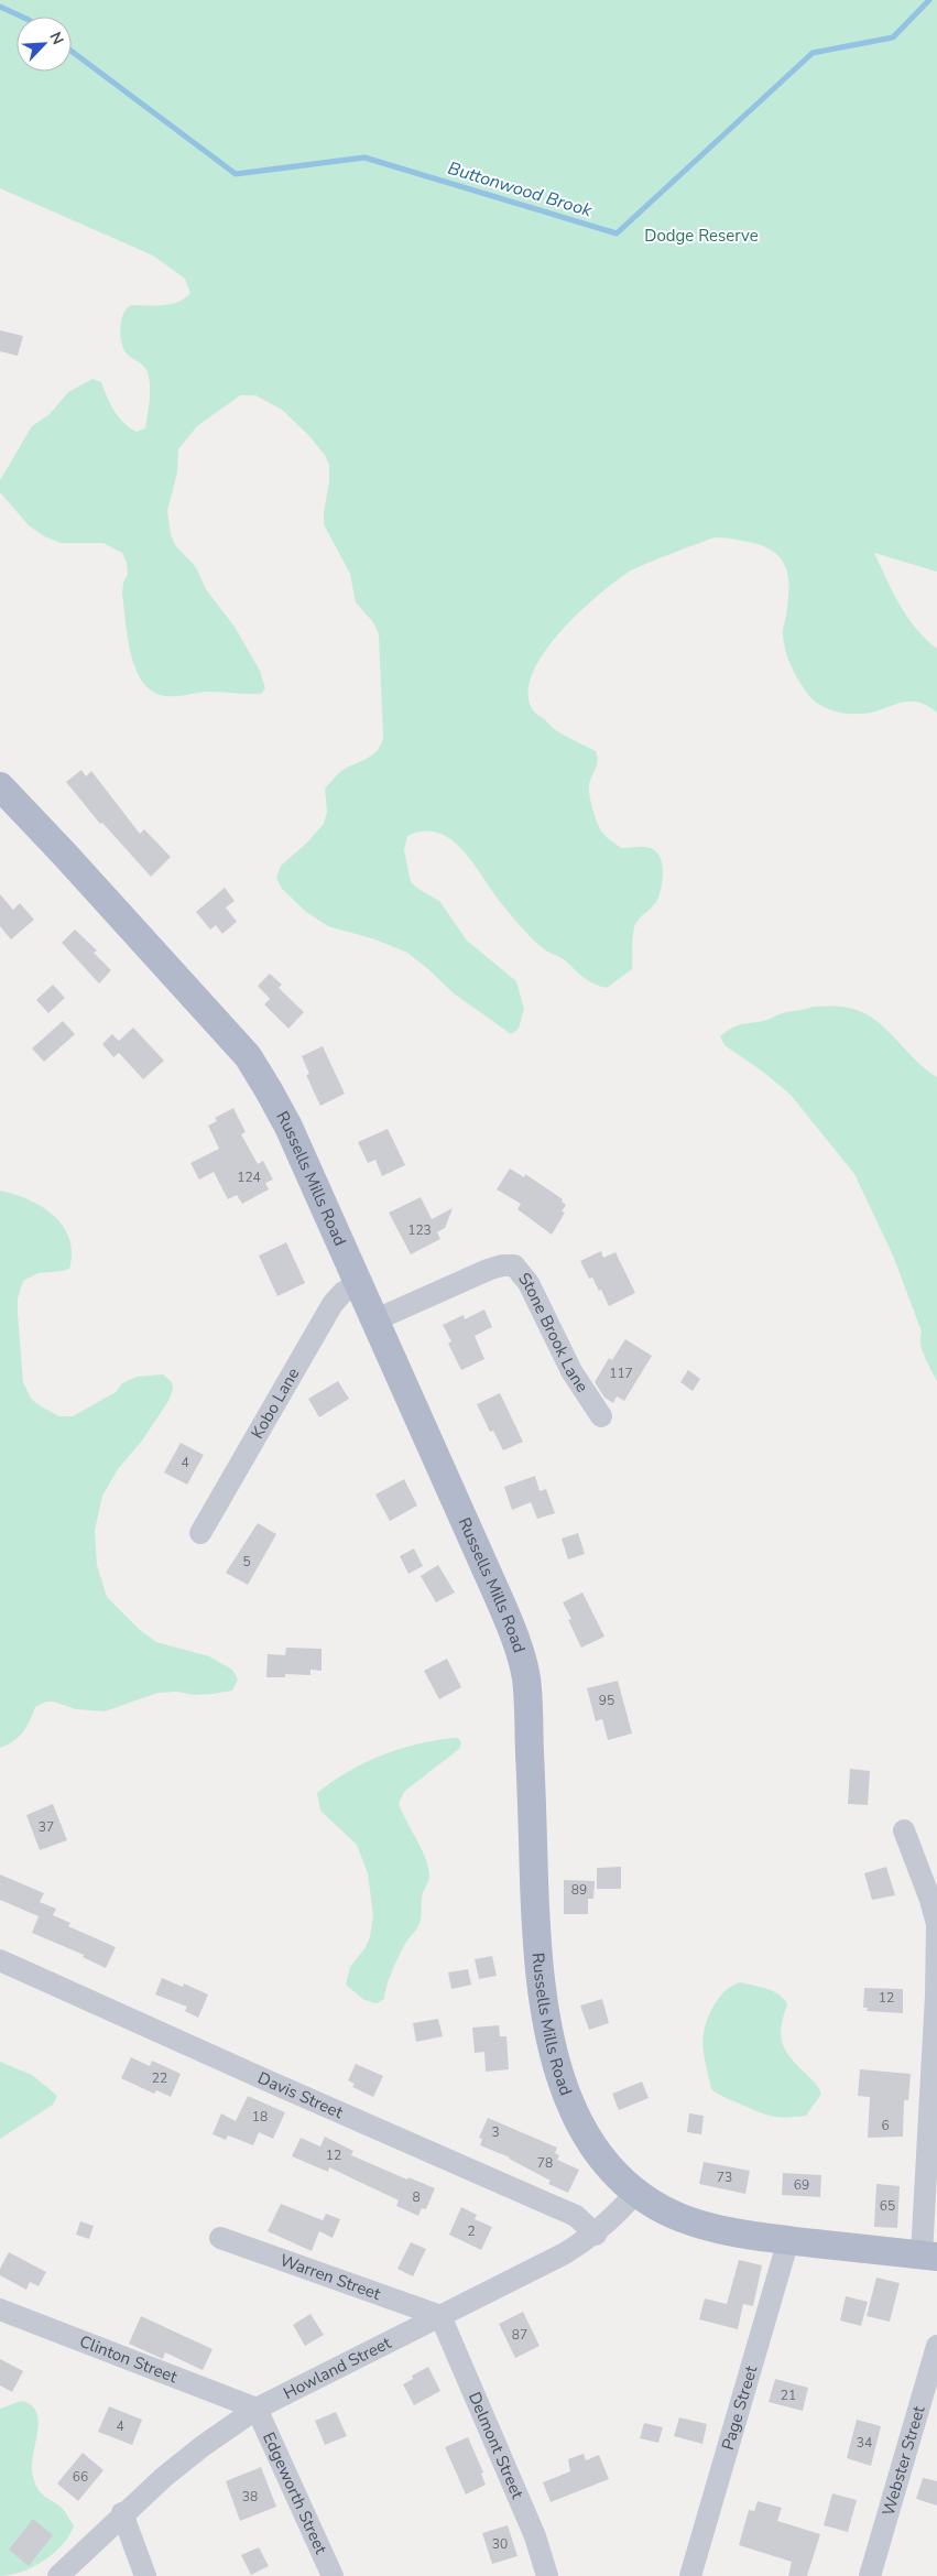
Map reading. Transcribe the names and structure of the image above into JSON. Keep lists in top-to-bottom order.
{
  "streets": {
    "main road": ["Russells Mills Road"],
    "street": [
      "Stone Brook Lane",
      "Kobo Lane",
      "Davis Street",
      "Warren Street",
      "Clinton Street",
      "Howland Street",
      "Page Street",
      "Delmont Street",
      "Webster Street",
      "Edgeworth Street"
    ]
  },
  "crossings": [
    ["Russells Mills Road", "Stone Brook Lane"],
    ["Russells Mills Road", "Kobo Lane"],
    ["Russells Mills Road", "Howland Street"],
    ["Russells Mills Road", "Page Street"],
    ["Davis Street", "Howland Street"],
    ["Warren Street", "Howland Street"],
    ["Warren Street", "Delmont Street"],
    ["Clinton Street", "Howland Street"],
    ["Clinton Street", "Edgeworth Street"],
    ["Howland Street", "Delmont Street"],
    ["Howland Street", "Edgeworth Street"]
  ],
  "water": ["Buttonwood Brook"],
  "parks": ["Dodge Reserve"],
  "house_numbers": [
    "124",
    "123",
    "117",
    "4",
    "5",
    "95",
    "37",
    "89",
    "12",
    "22",
    "18",
    "6",
    "3",
    "12",
    "78",
    "73",
    "69",
    "8",
    "65",
    "2",
    "87",
    "21",
    "4",
    "34",
    "66",
    "38",
    "30"
  ],
  "north": "top right"
}
